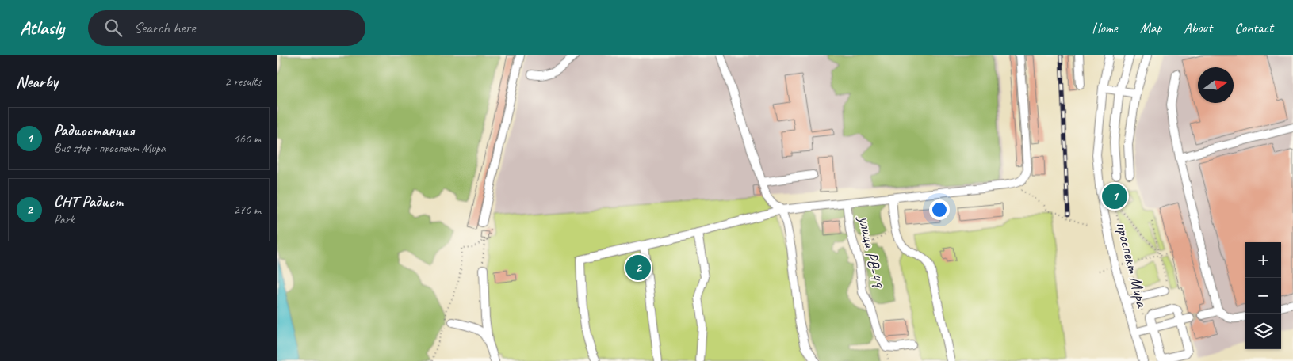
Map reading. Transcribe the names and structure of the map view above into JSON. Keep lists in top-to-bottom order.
{
  "streets": {
    "street": ["улица РВ-49", "проспект Мира"]
  },
  "north": "right",
  "page": {
    "header": "Atlasly",
    "search": "Search here",
    "nav": [
      "Home",
      "Map",
      "About",
      "Contact"
    ],
    "heading": ["Nearby", "2 results"],
    "list": [
      {
        "mark": "1",
        "name": "Радиостанция",
        "note": "Bus stop · проспект Мира",
        "value": "160 m"
      },
      {
        "mark": "2",
        "name": "СНТ Радист",
        "note": "Park",
        "value": "270 m"
      }
    ],
    "pins": ["1", "2"],
    "map_buttons": ["+", "−"]
  }
}
